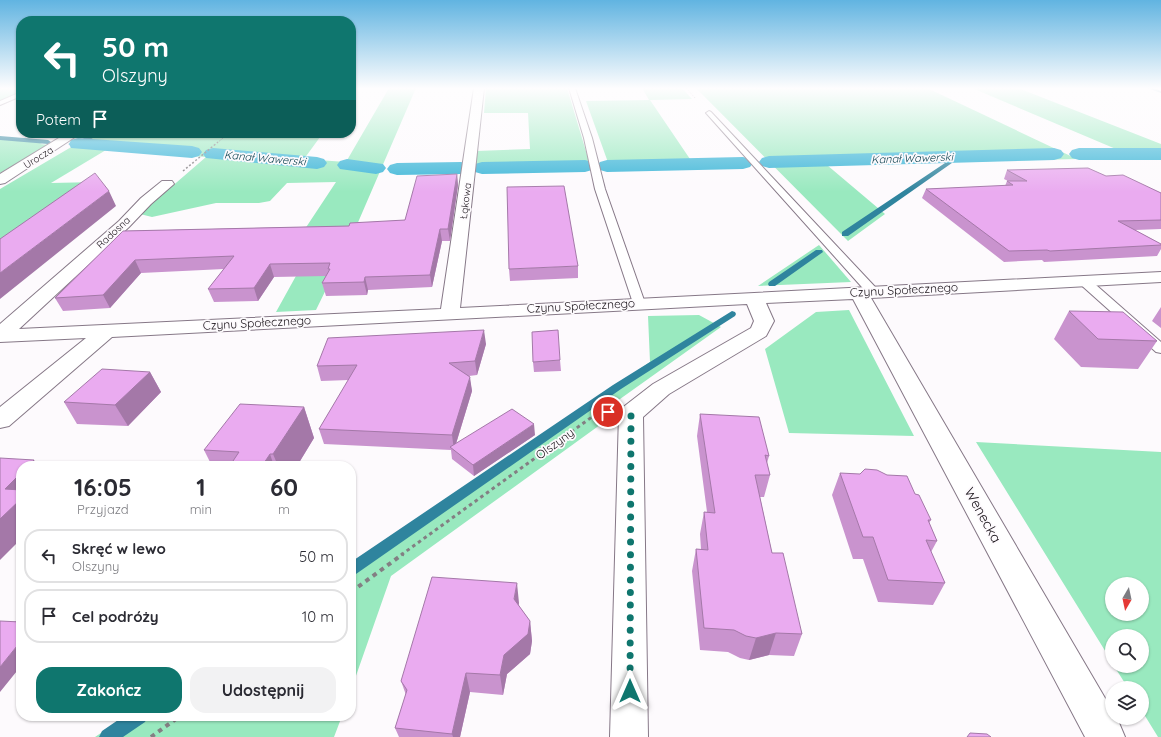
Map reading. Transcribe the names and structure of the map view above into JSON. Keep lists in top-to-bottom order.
{
  "streets": {
    "street": [
      "Urocza",
      "Łąkowa",
      "Radosna",
      "Czynu Społecznego",
      "Wenecka"
    ],
    "path": ["Olszyny"]
  },
  "crossings": [
    ["Łąkowa", "Czynu Społecznego"],
    ["Radosna", "Czynu Społecznego"],
    ["Czynu Społecznego", "Wenecka"]
  ],
  "water": ["Kanał Wawerski"],
  "north": "bottom",
  "page": {
    "turn": ["50 m", "Olszyny"],
    "then": "Potem",
    "eta": [
      "16:05",
      "Przyjazd",
      "1",
      "min",
      "60",
      "m"
    ],
    "list": [
      {
        "name": "Skręć w lewo",
        "note": "Olszyny",
        "value": "50 m"
      },
      {
        "name": "Cel podróży",
        "value": "10 m"
      }
    ],
    "buttons": ["Zakończ", "Udostępnij"]
  }
}
